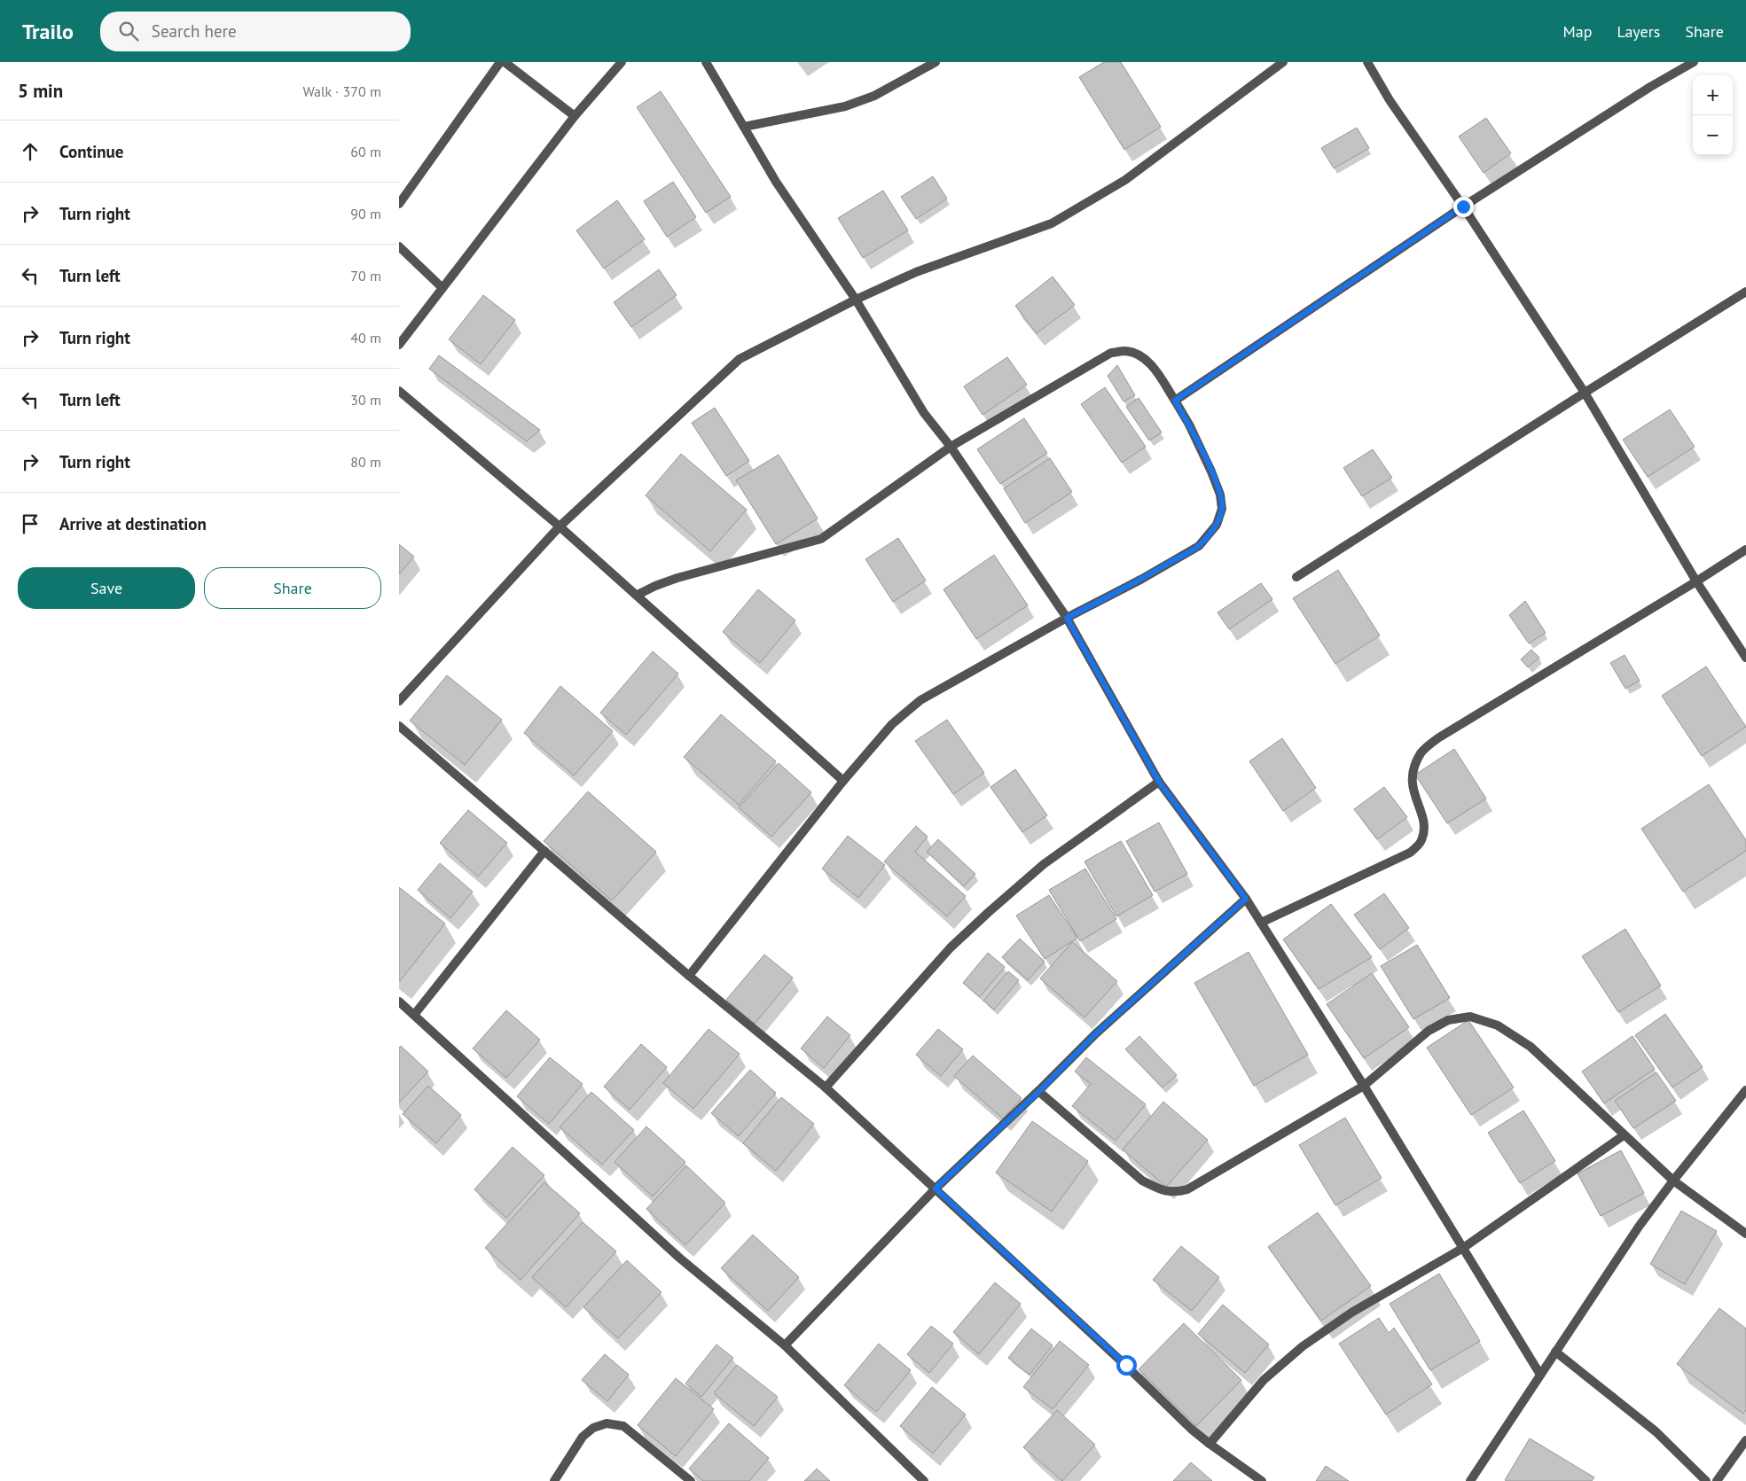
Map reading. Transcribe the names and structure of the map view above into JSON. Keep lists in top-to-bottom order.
{
  "page": {
    "header": "Trailo",
    "search": "Search here",
    "nav": ["Map", "Layers", "Share"],
    "heading": ["5 min", "Walk · 370 m"],
    "map_buttons": ["+", "−"],
    "list": [
      ["Continue", "60 m"],
      ["Turn right", "90 m"],
      ["Turn left", "70 m"],
      ["Turn right", "40 m"],
      ["Turn left", "30 m"],
      ["Turn right", "80 m"],
      "Arrive at destination"
    ],
    "buttons": ["Save", "Share"]
  }
}
